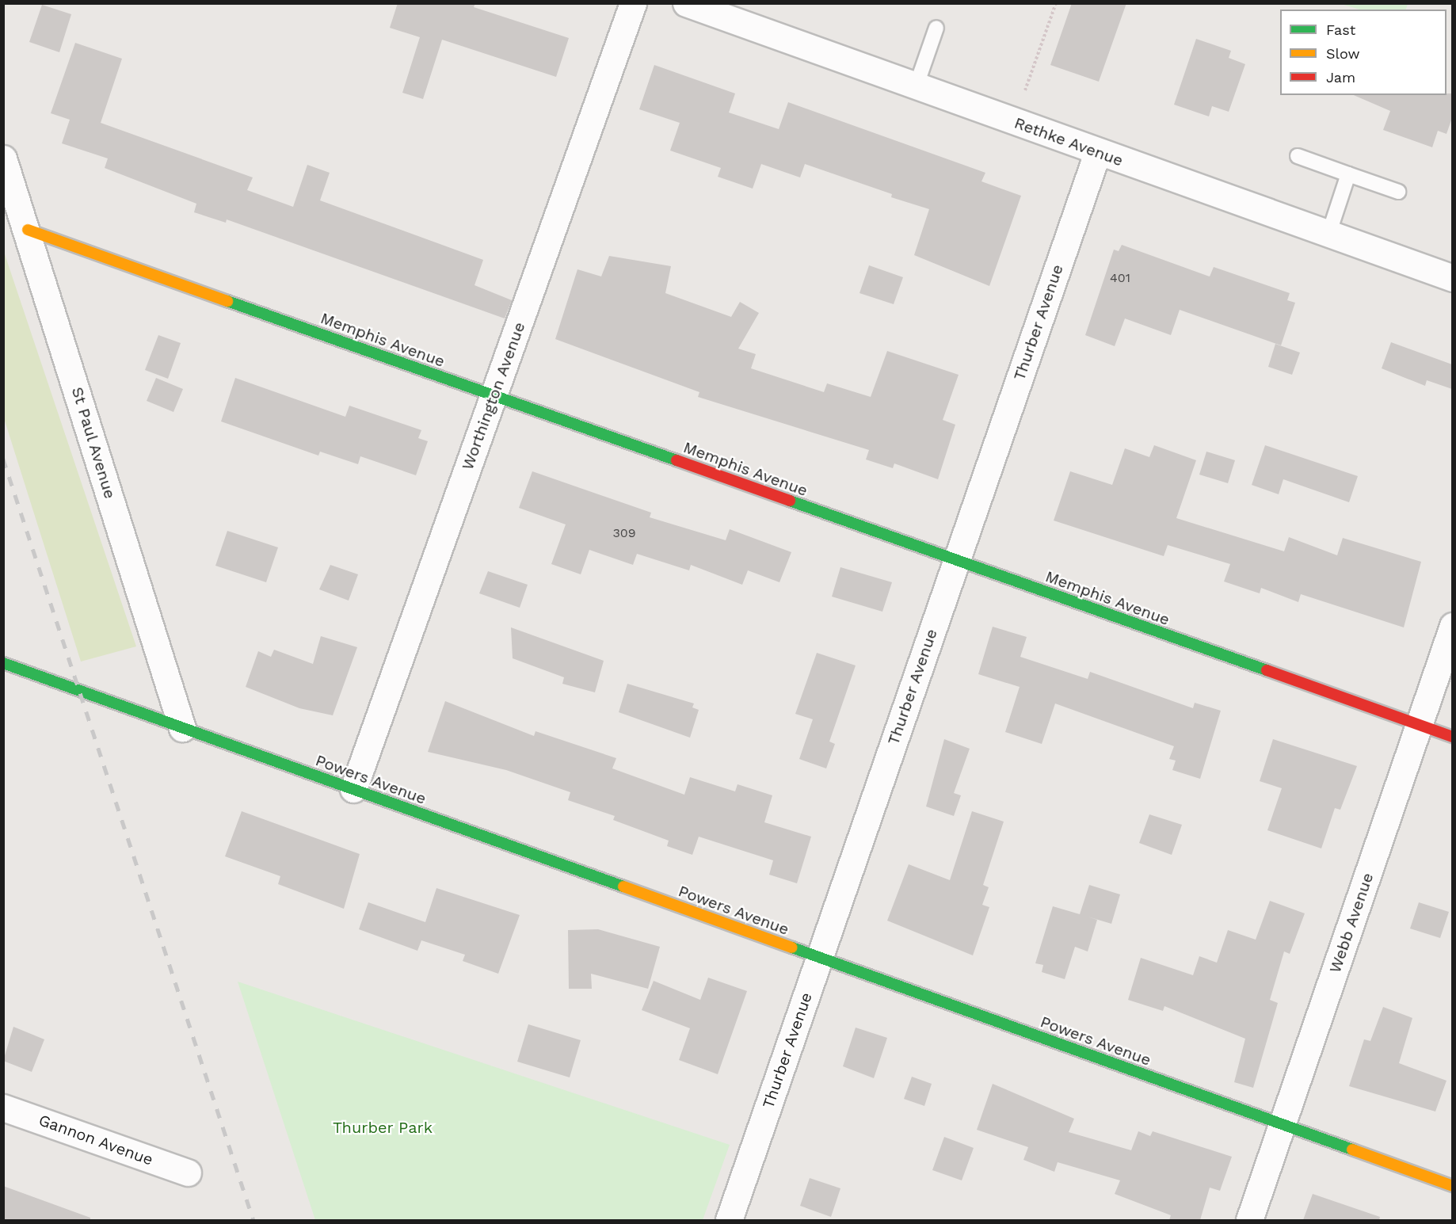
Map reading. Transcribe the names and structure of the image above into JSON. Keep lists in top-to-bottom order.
{
  "streets": {
    "street": [
      "Rethke Avenue",
      "Thurber Avenue",
      "Memphis Avenue",
      "Worthington Avenue",
      "St Paul Avenue",
      "Powers Avenue",
      "Webb Avenue",
      "Gannon Avenue"
    ]
  },
  "crossings": [
    ["Rethke Avenue", "Thurber Avenue"],
    ["Thurber Avenue", "Memphis Avenue"],
    ["Thurber Avenue", "Powers Avenue"],
    ["Memphis Avenue", "Worthington Avenue"],
    ["Memphis Avenue", "St Paul Avenue"],
    ["Memphis Avenue", "Webb Avenue"],
    ["Worthington Avenue", "Powers Avenue"],
    ["St Paul Avenue", "Powers Avenue"],
    ["Powers Avenue", "Webb Avenue"]
  ],
  "parks": ["Thurber Park"],
  "house_numbers": ["401", "309"],
  "legend": ["Fast", "Slow", "Jam"]
}
